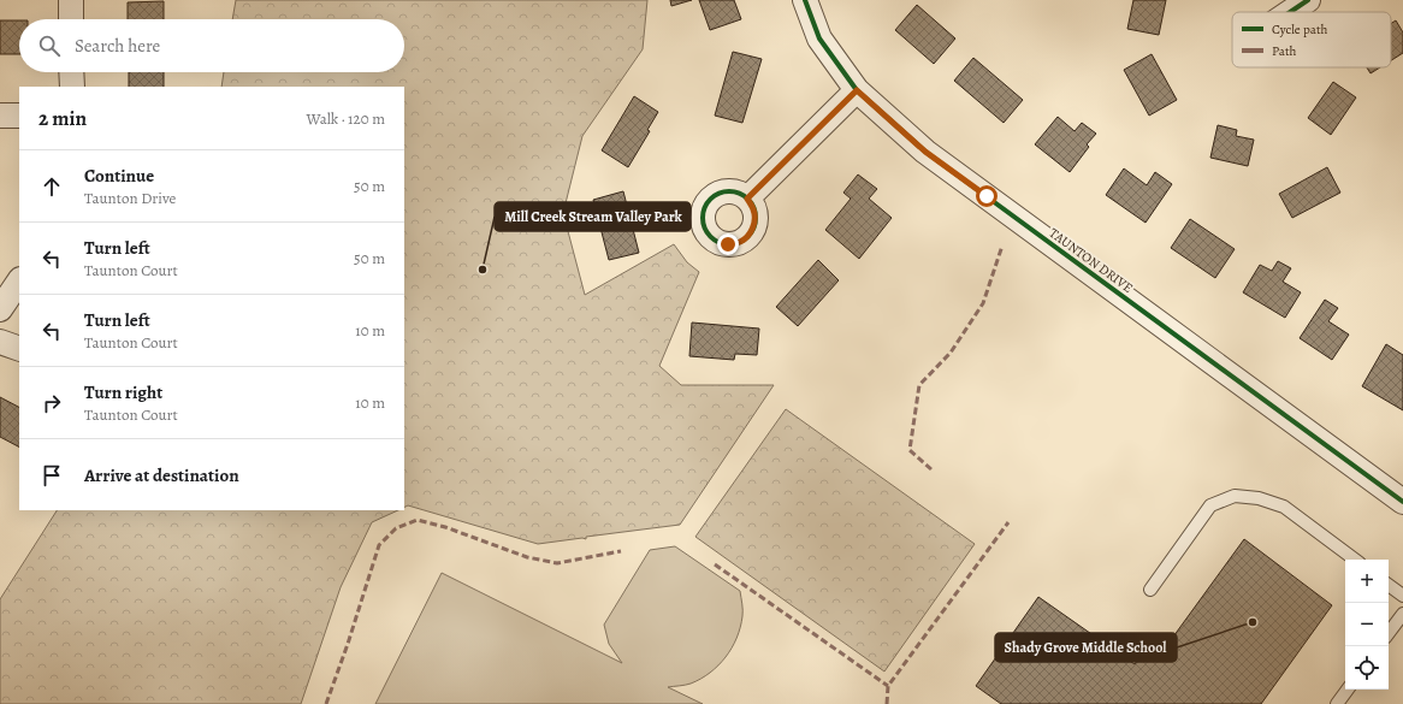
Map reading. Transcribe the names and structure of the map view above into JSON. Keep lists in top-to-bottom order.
{
  "streets": {
    "street": ["TAUNTON DRIVE"]
  },
  "places": ["Mill Creek Stream Valley Park", "Shady Grove Middle School"],
  "legend": ["Cycle path", "Path"],
  "page": {
    "search": "Search here",
    "heading": ["2 min", "Walk · 120 m"],
    "list": [
      ["Continue", "Taunton Drive", "50 m"],
      ["Turn left", "Taunton Court", "50 m"],
      ["Turn left", "Taunton Court", "10 m"],
      ["Turn right", "Taunton Court", "10 m"],
      "Arrive at destination"
    ],
    "map_buttons": ["+", "−"]
  }
}
